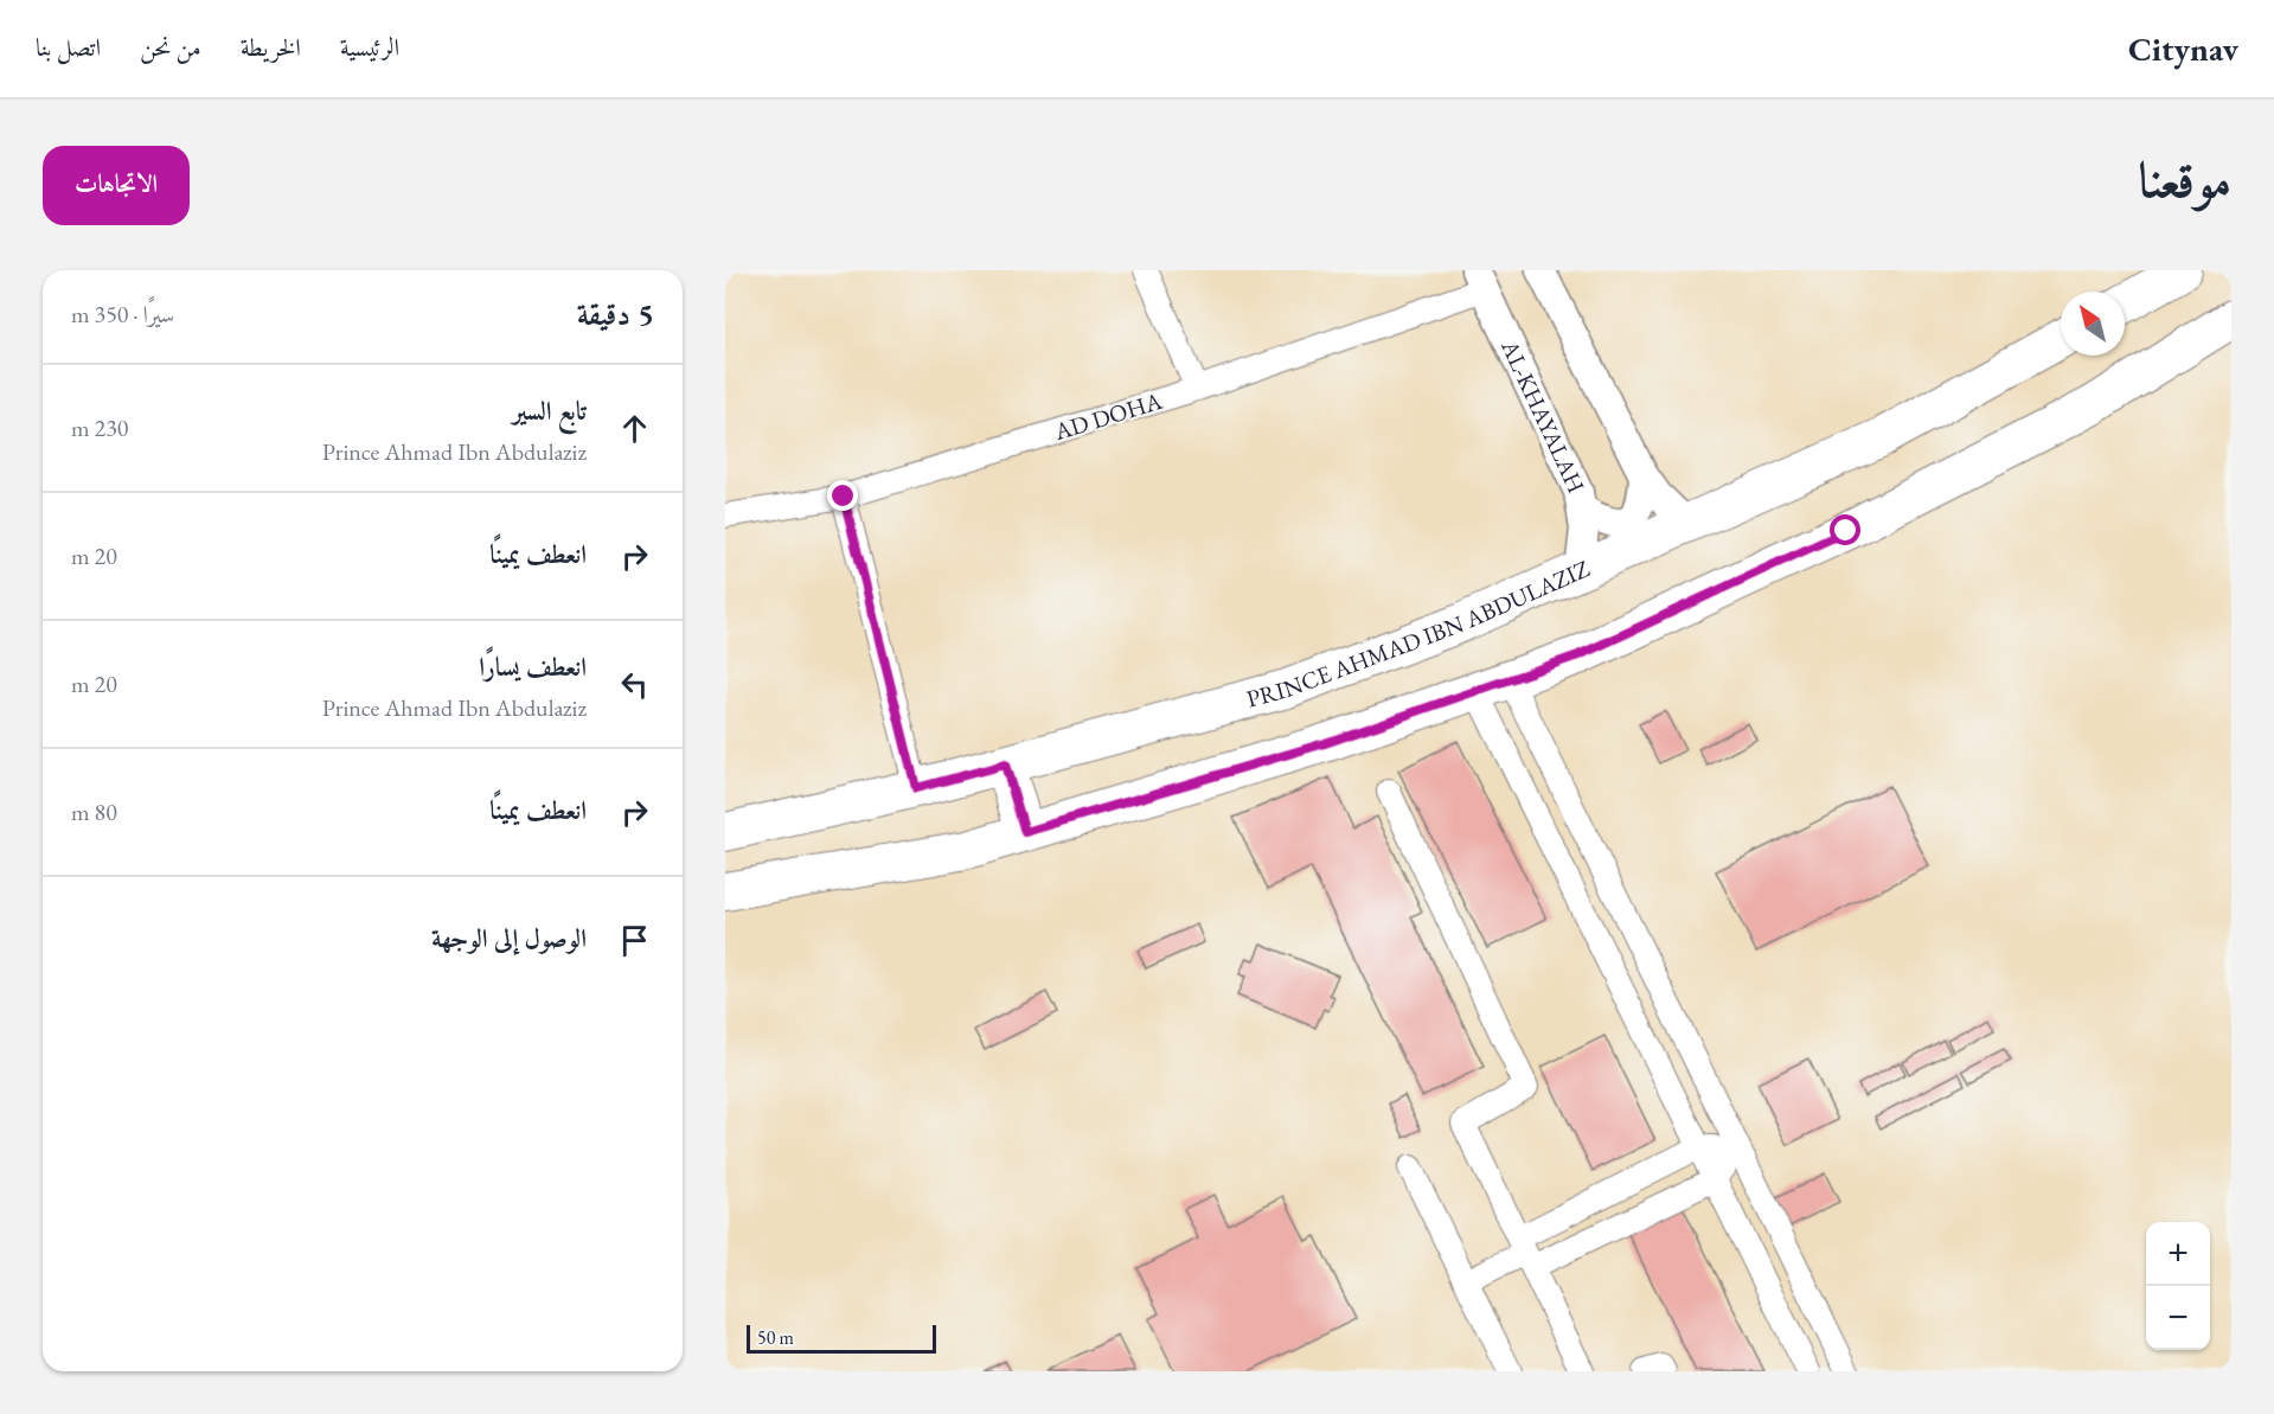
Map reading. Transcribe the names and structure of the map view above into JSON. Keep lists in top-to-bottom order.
{
  "streets": {
    "main road": ["PRINCE AHMAD IBN ABDULAZIZ"],
    "street": ["AD DOHA", "AL-KHAYALAH"]
  },
  "crossings": [
    ["AD DOHA", "AL-KHAYALAH"],
    ["AL-KHAYALAH", "PRINCE AHMAD IBN ABDULAZIZ"]
  ],
  "scale_bar": "50 m",
  "north": "top left",
  "page": {
    "header": "Citynav",
    "nav": [
      "الرئيسية",
      "الخريطة",
      "من نحن",
      "اتصل بنا"
    ],
    "title": "موقعنا",
    "buttons": "الاتجاهات",
    "heading": ["5 دقيقة", "سيرًا · 350 m"],
    "list": [
      ["تابع السير", "Prince Ahmad Ibn Abdulaziz", "230 m"],
      ["انعطف يمينًا", "20 m"],
      ["انعطف يسارًا", "Prince Ahmad Ibn Abdulaziz", "20 m"],
      ["انعطف يمينًا", "80 m"],
      "الوصول إلى الوجهة"
    ],
    "map_buttons": ["+", "−"],
    "scale": "50 m"
  }
}
